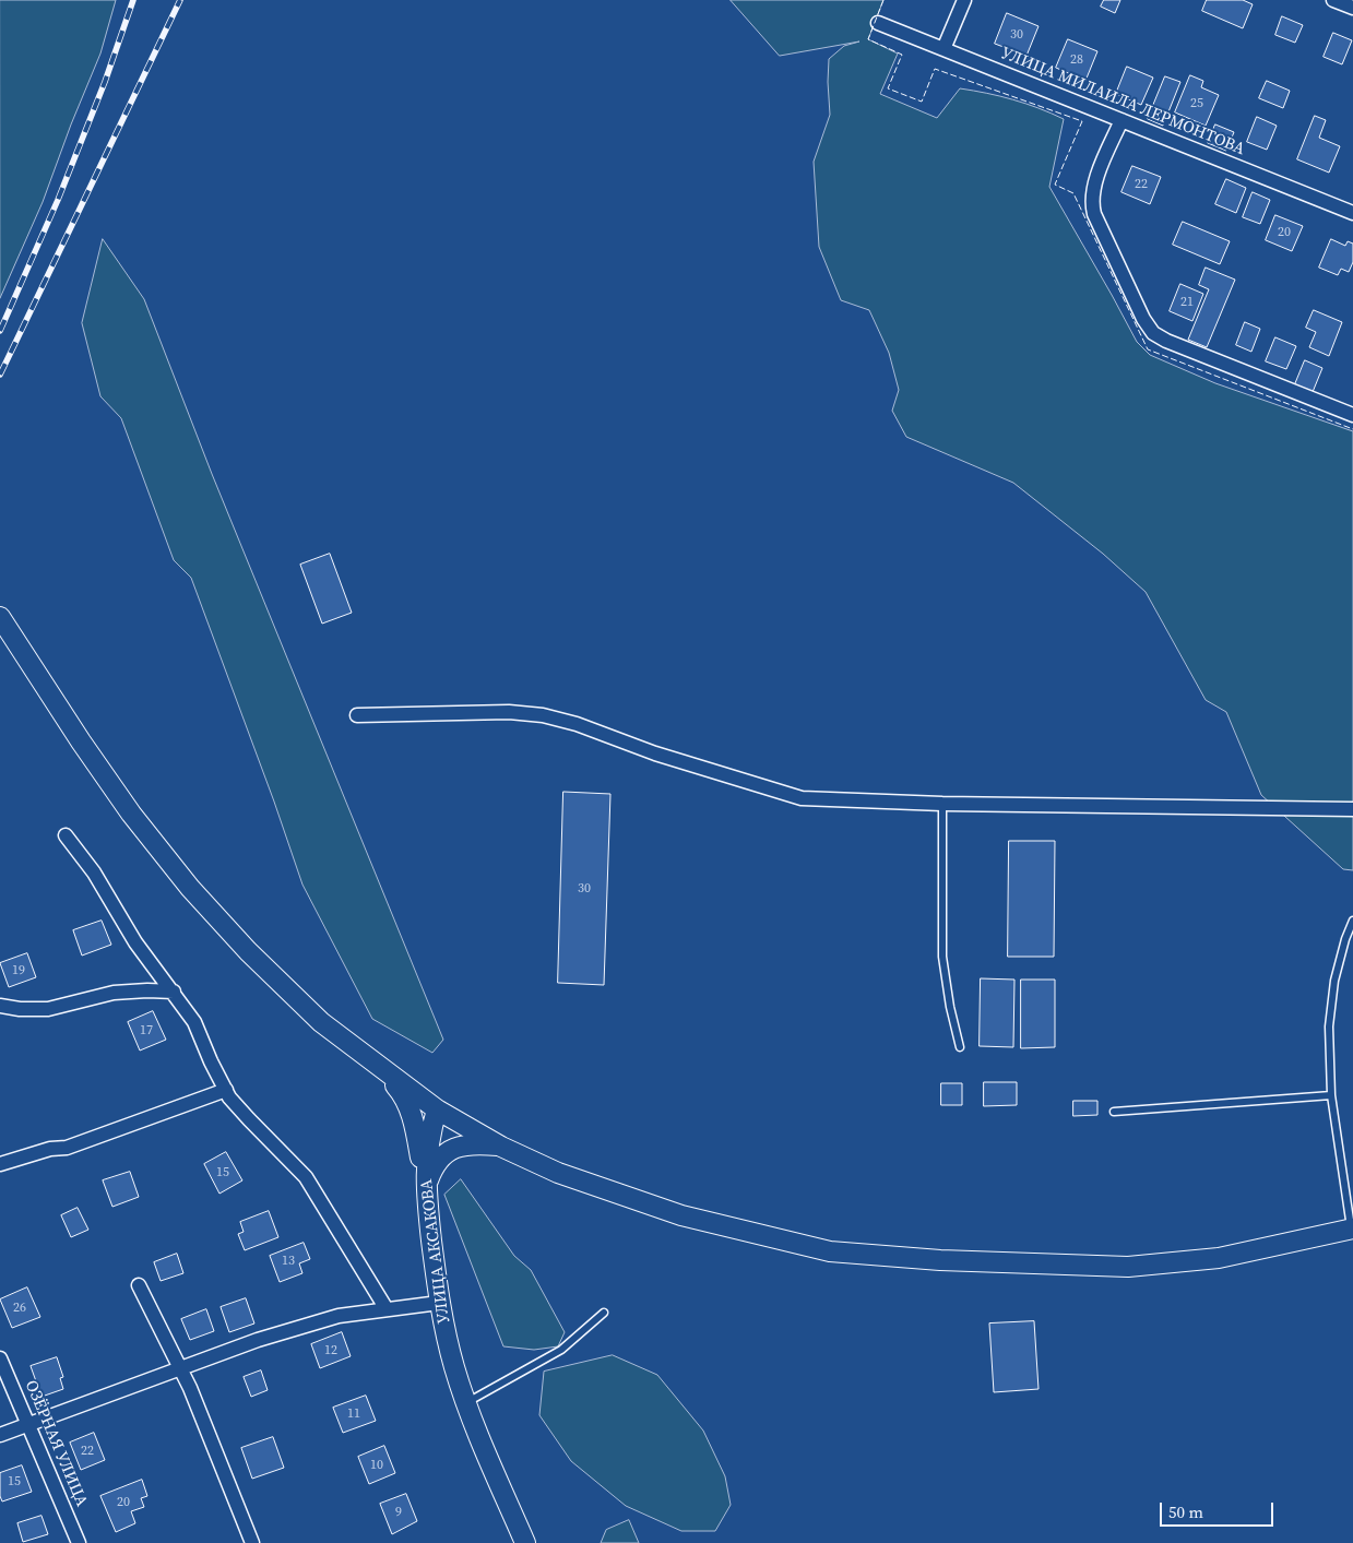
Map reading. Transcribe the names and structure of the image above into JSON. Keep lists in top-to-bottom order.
{
  "streets": {
    "main road": ["УЛИЦА АКСАКОВА"],
    "street": ["УЛИЦА МИЛАИЛА ЛЕРМОНТОВА", "ОЗЁРНАЯ УЛИЦА"]
  },
  "house_numbers": [
    "30",
    "28",
    "25",
    "22",
    "20",
    "21",
    "30",
    "19",
    "17",
    "15",
    "13",
    "26",
    "12",
    "11",
    "22",
    "10",
    "15",
    "20",
    "9"
  ],
  "scale_bar": "50 m"
}
